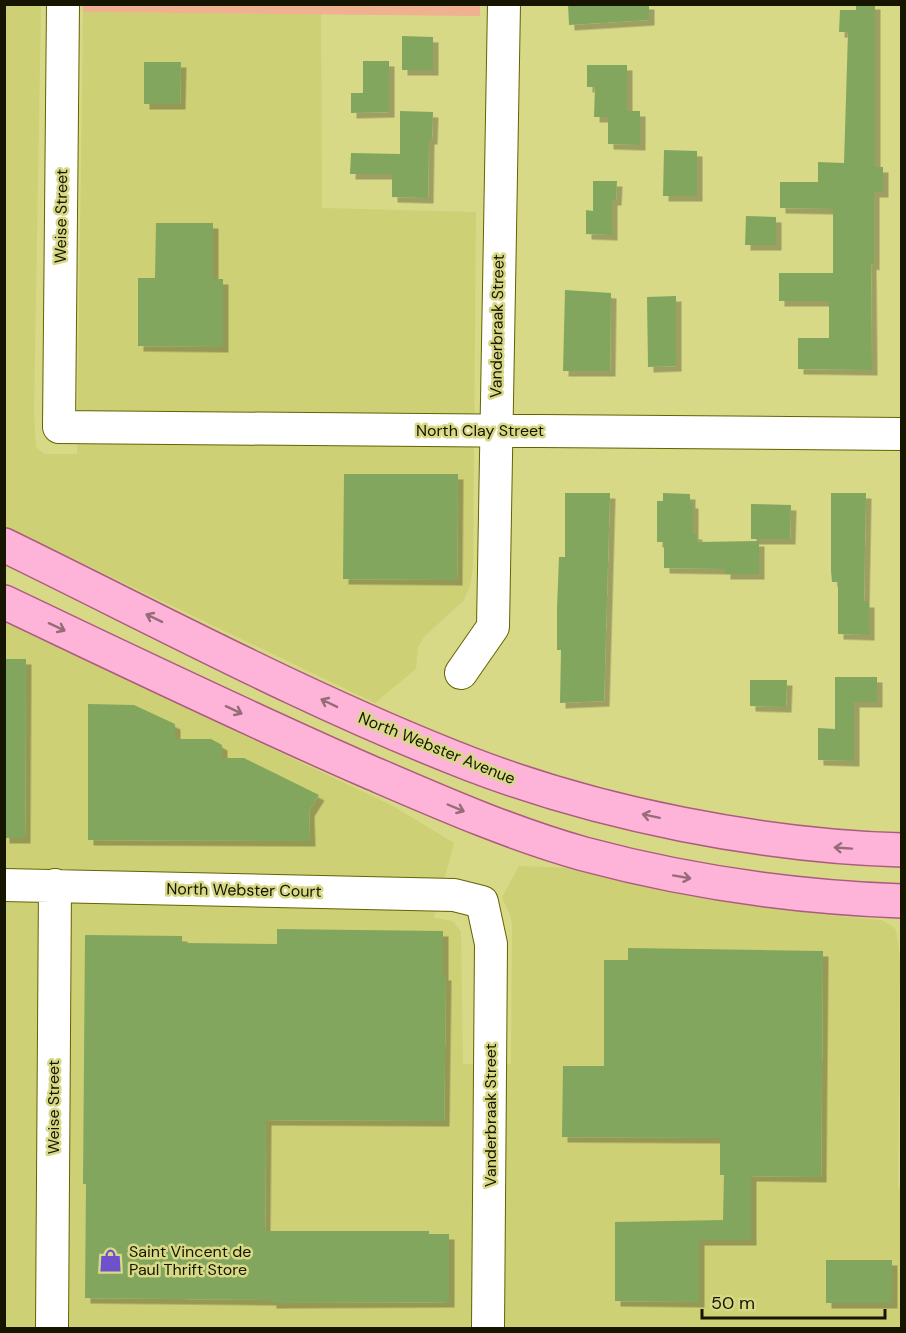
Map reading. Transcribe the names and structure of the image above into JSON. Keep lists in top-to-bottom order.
{
  "streets": {
    "main road": ["North Webster Avenue"],
    "street": [
      "Weise Street",
      "Vanderbraak Street",
      "North Clay Street",
      "North Webster Court"
    ]
  },
  "crossings": [
    ["Weise Street", "North Clay Street"],
    ["Weise Street", "North Webster Court"],
    ["Vanderbraak Street", "North Clay Street"],
    ["Vanderbraak Street", "North Webster Court"]
  ],
  "places": {
    "shop": ["Saint Vincent de Paul Thrift Store"]
  },
  "scale_bar": "50 m"
}
